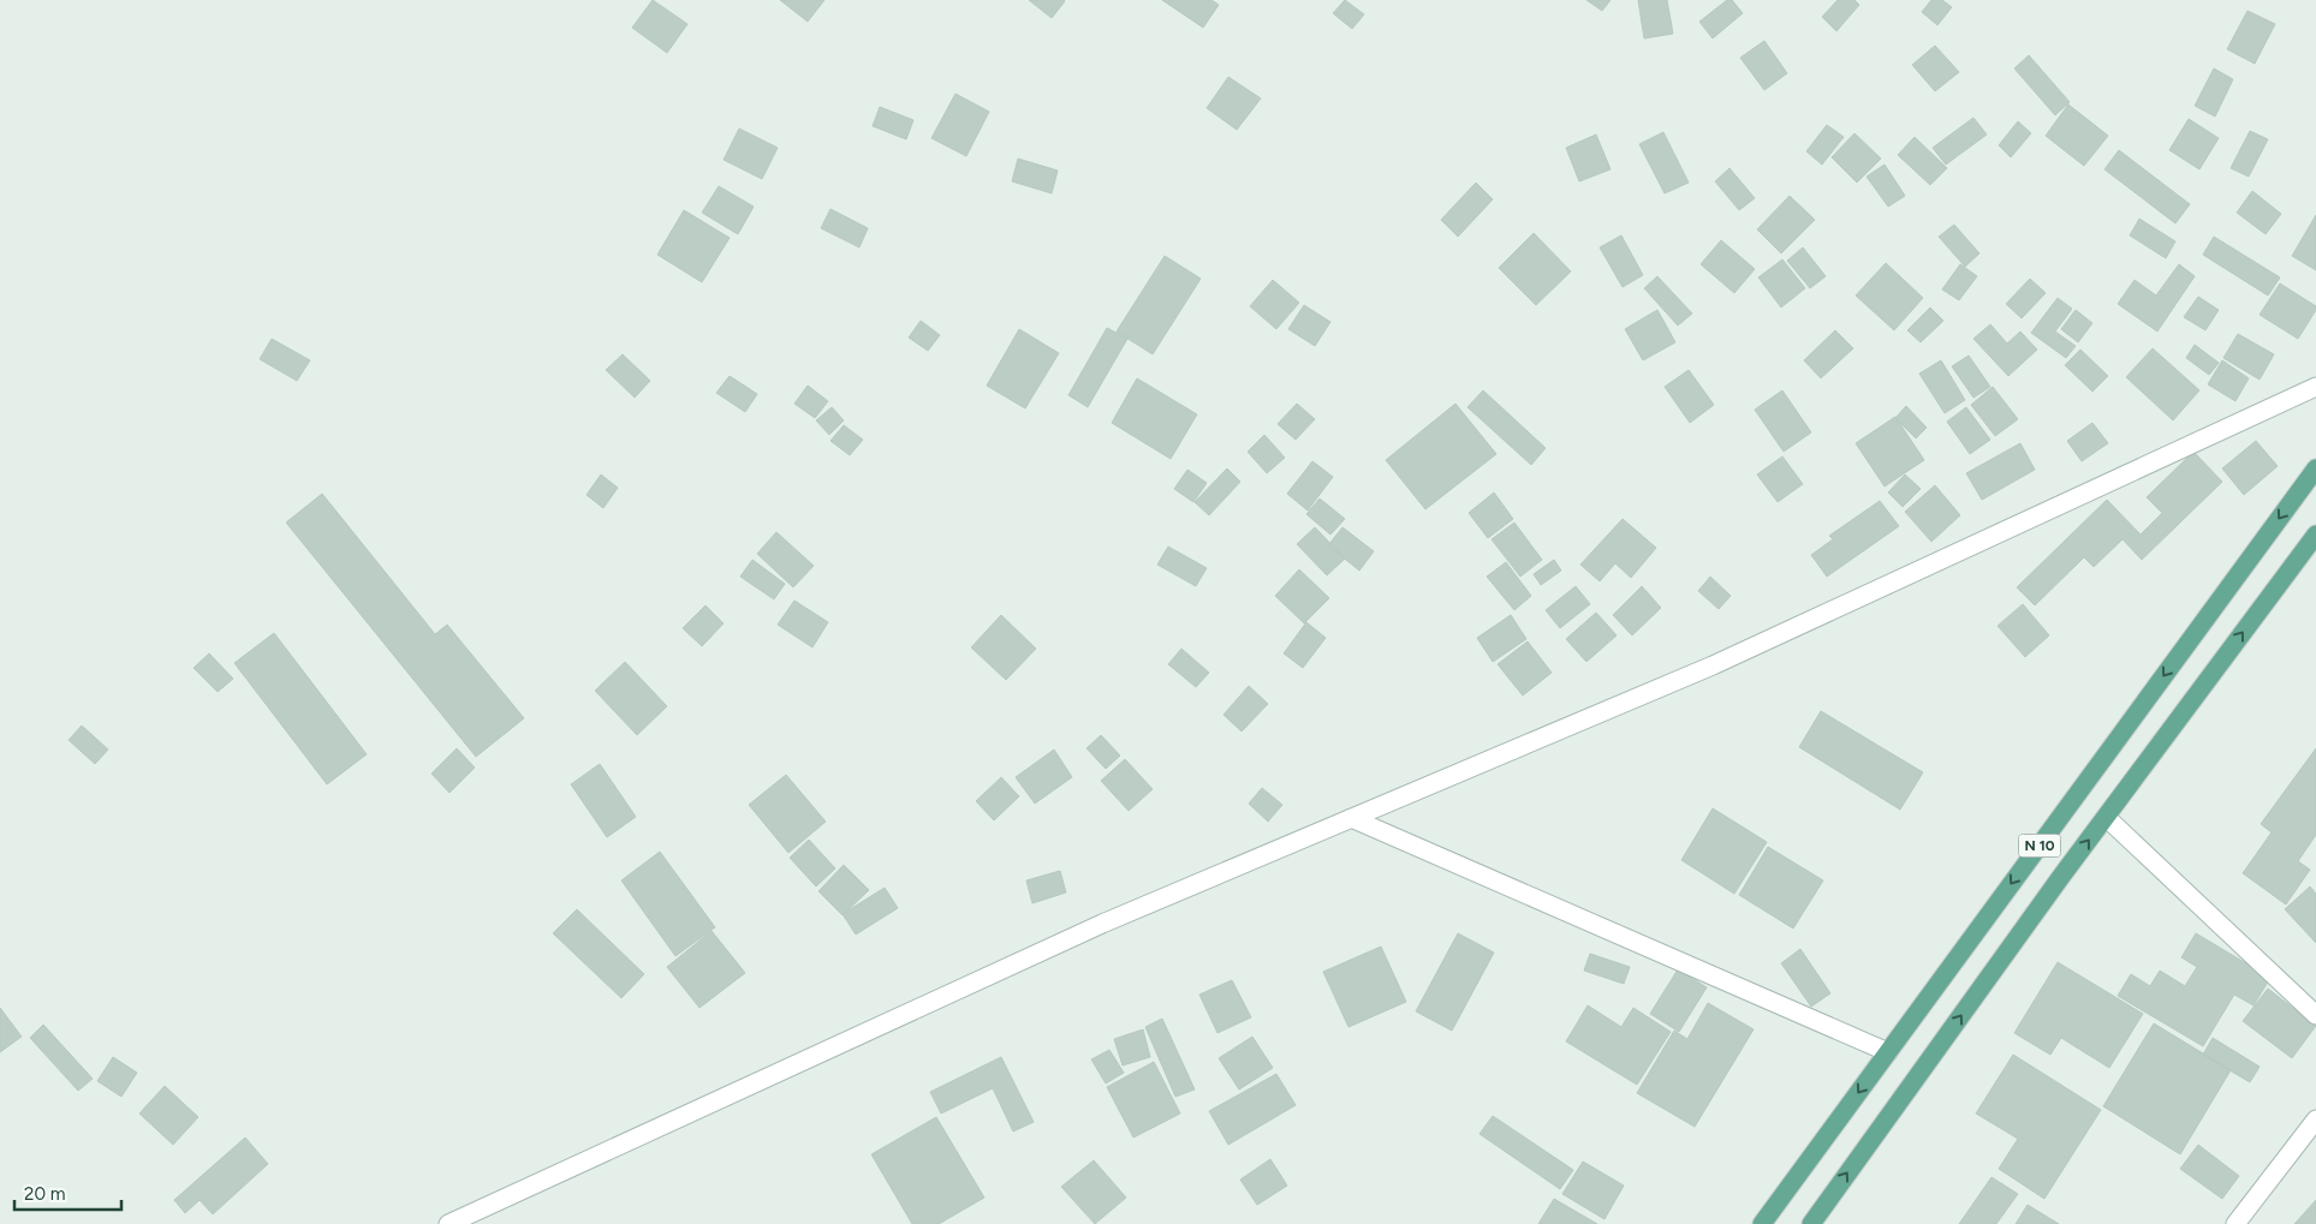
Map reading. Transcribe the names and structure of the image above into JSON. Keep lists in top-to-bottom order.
{
  "streets": {
    "main road": ["N 10"]
  },
  "scale_bar": "20 m"
}
